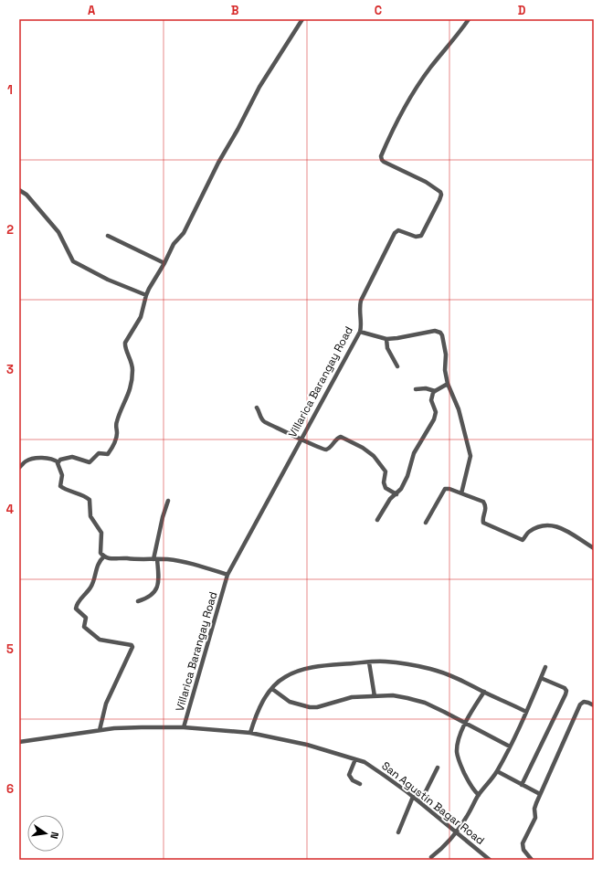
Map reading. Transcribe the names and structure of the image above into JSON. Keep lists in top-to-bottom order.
{
  "streets": {
    "street": ["Villarica Barangay Road", "San Agustin Bagar Road"]
  },
  "crossings": [
    ["Villarica Barangay Road", "San Agustin Bagar Road"]
  ],
  "north": "right",
  "grid": {
    "columns": [
      "A",
      "B",
      "C",
      "D"
    ],
    "rows": [
      "1",
      "2",
      "3",
      "4",
      "5",
      "6"
    ]
  }
}
